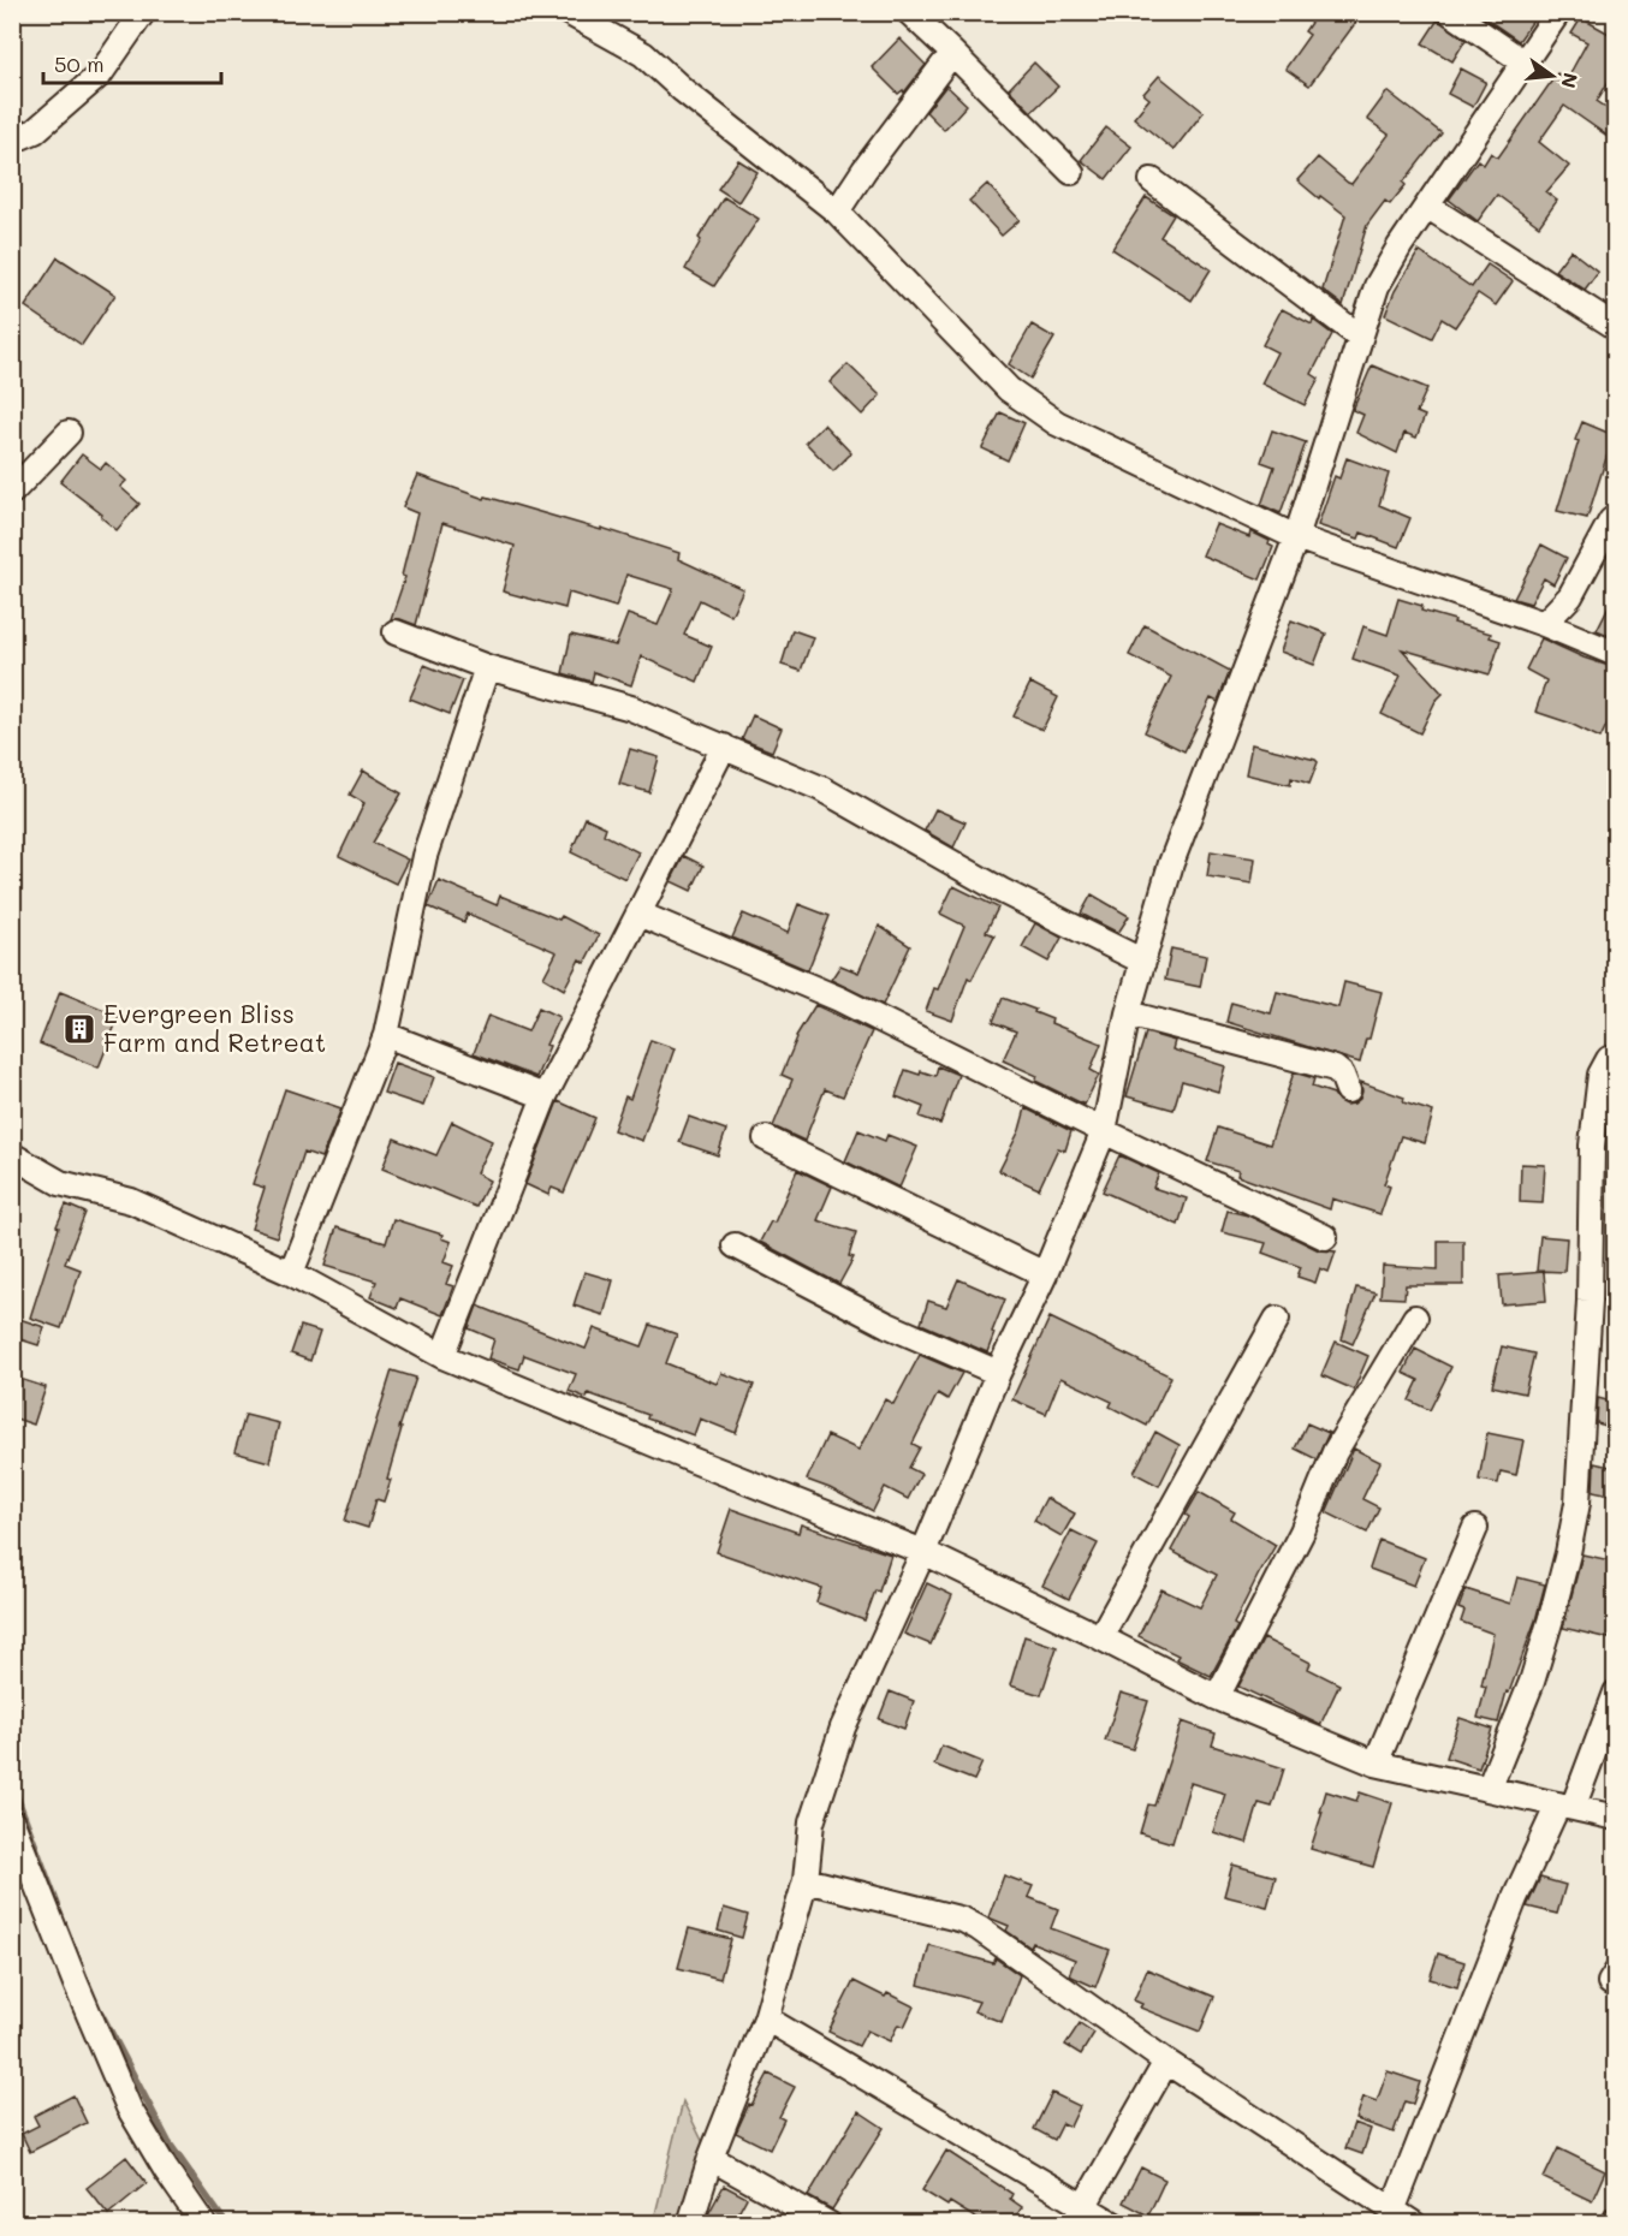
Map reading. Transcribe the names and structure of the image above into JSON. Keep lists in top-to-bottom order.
{
  "places": {
    "building": ["Evergreen Bliss Farm and Retreat"]
  },
  "scale_bar": "50 m",
  "north": "right"
}
